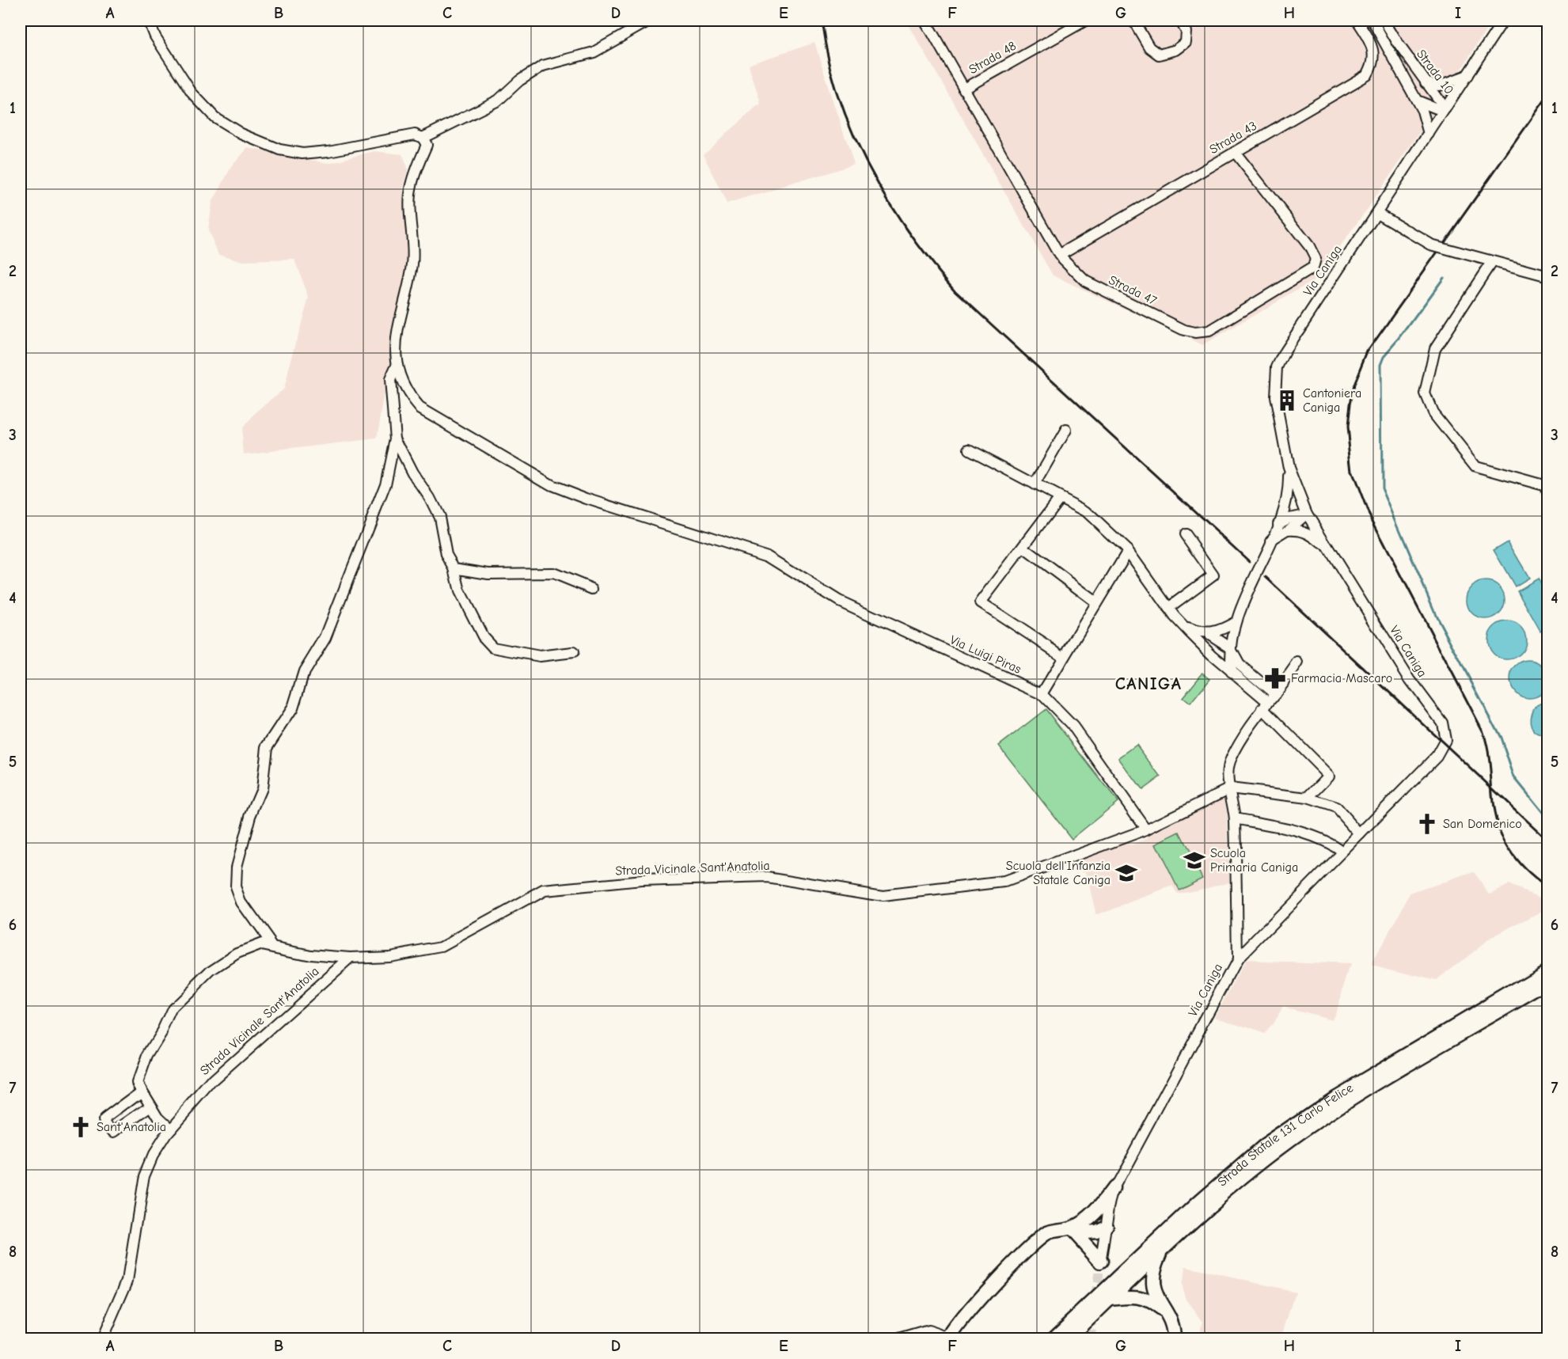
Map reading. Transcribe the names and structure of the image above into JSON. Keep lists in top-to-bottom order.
{
  "streets": {
    "highway": ["Strada Statale 131 Carlo Felice"],
    "street": [
      "Strada 48",
      "Strada 10",
      "Strada 43",
      "Via Caniga",
      "Strada 47",
      "Via Luigi Piras",
      "Strada Vicinale Sant'Anatolia"
    ]
  },
  "crossings": [
    ["Strada 48", "Strada 47"],
    ["Strada 10", "Via Caniga"],
    ["Strada 43", "Strada 47"],
    ["Via Luigi Piras", "Strada Vicinale Sant'Anatolia"]
  ],
  "districts": ["CANIGA"],
  "places": {
    "building": ["Cantoniera Caniga"],
    "pharmacy": ["Farmacia Mascaro"],
    "church": ["San Domenico", "Sant'Anatolia"],
    "school or university": ["Scuola Primaria Caniga", "Scuola dell'Infanzia Statale Caniga"]
  },
  "grid": {
    "columns": [
      "A",
      "B",
      "C",
      "D",
      "E",
      "F",
      "G",
      "H",
      "I"
    ],
    "rows": [
      "1",
      "2",
      "3",
      "4",
      "5",
      "6",
      "7",
      "8"
    ]
  }
}
